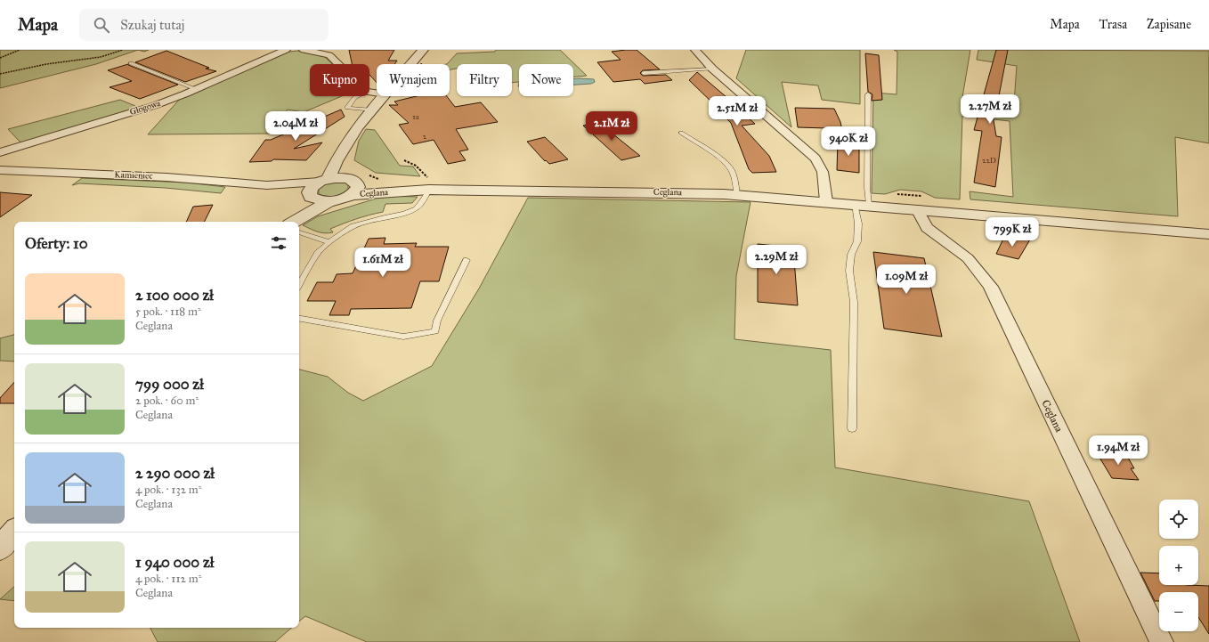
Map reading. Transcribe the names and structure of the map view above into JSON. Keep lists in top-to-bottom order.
{
  "streets": {
    "street": ["Głogowa", "Kamieniec", "Ceglana"]
  },
  "house_numbers": ["1a", "2", "22D"],
  "page": {
    "header": "Mapa",
    "search": "Szukaj tutaj",
    "nav": ["Mapa", "Trasa", "Zapisane"],
    "chip": [
      "Kupno",
      "Wynajem",
      "Filtry",
      "Nowe"
    ],
    "price": [
      "2.27M zł",
      "2.51M zł",
      "2.04M zł",
      "2.1M zł",
      "940K zł",
      "799K zł",
      "2.29M zł",
      "1.61M zł",
      "1.09M zł",
      "1.94M zł"
    ],
    "heading": "Oferty: 10",
    "list": [
      {
        "name": "2 100 000 zł",
        "note": "5 pok. · 118 m² · Ceglana"
      },
      {
        "name": "799 000 zł",
        "note": "2 pok. · 60 m² · Ceglana"
      },
      {
        "name": "2 290 000 zł",
        "note": "4 pok. · 132 m² · Ceglana"
      },
      {
        "name": "1 940 000 zł",
        "note": "4 pok. · 112 m² · Ceglana"
      }
    ],
    "map_buttons": ["+", "−"]
  }
}
